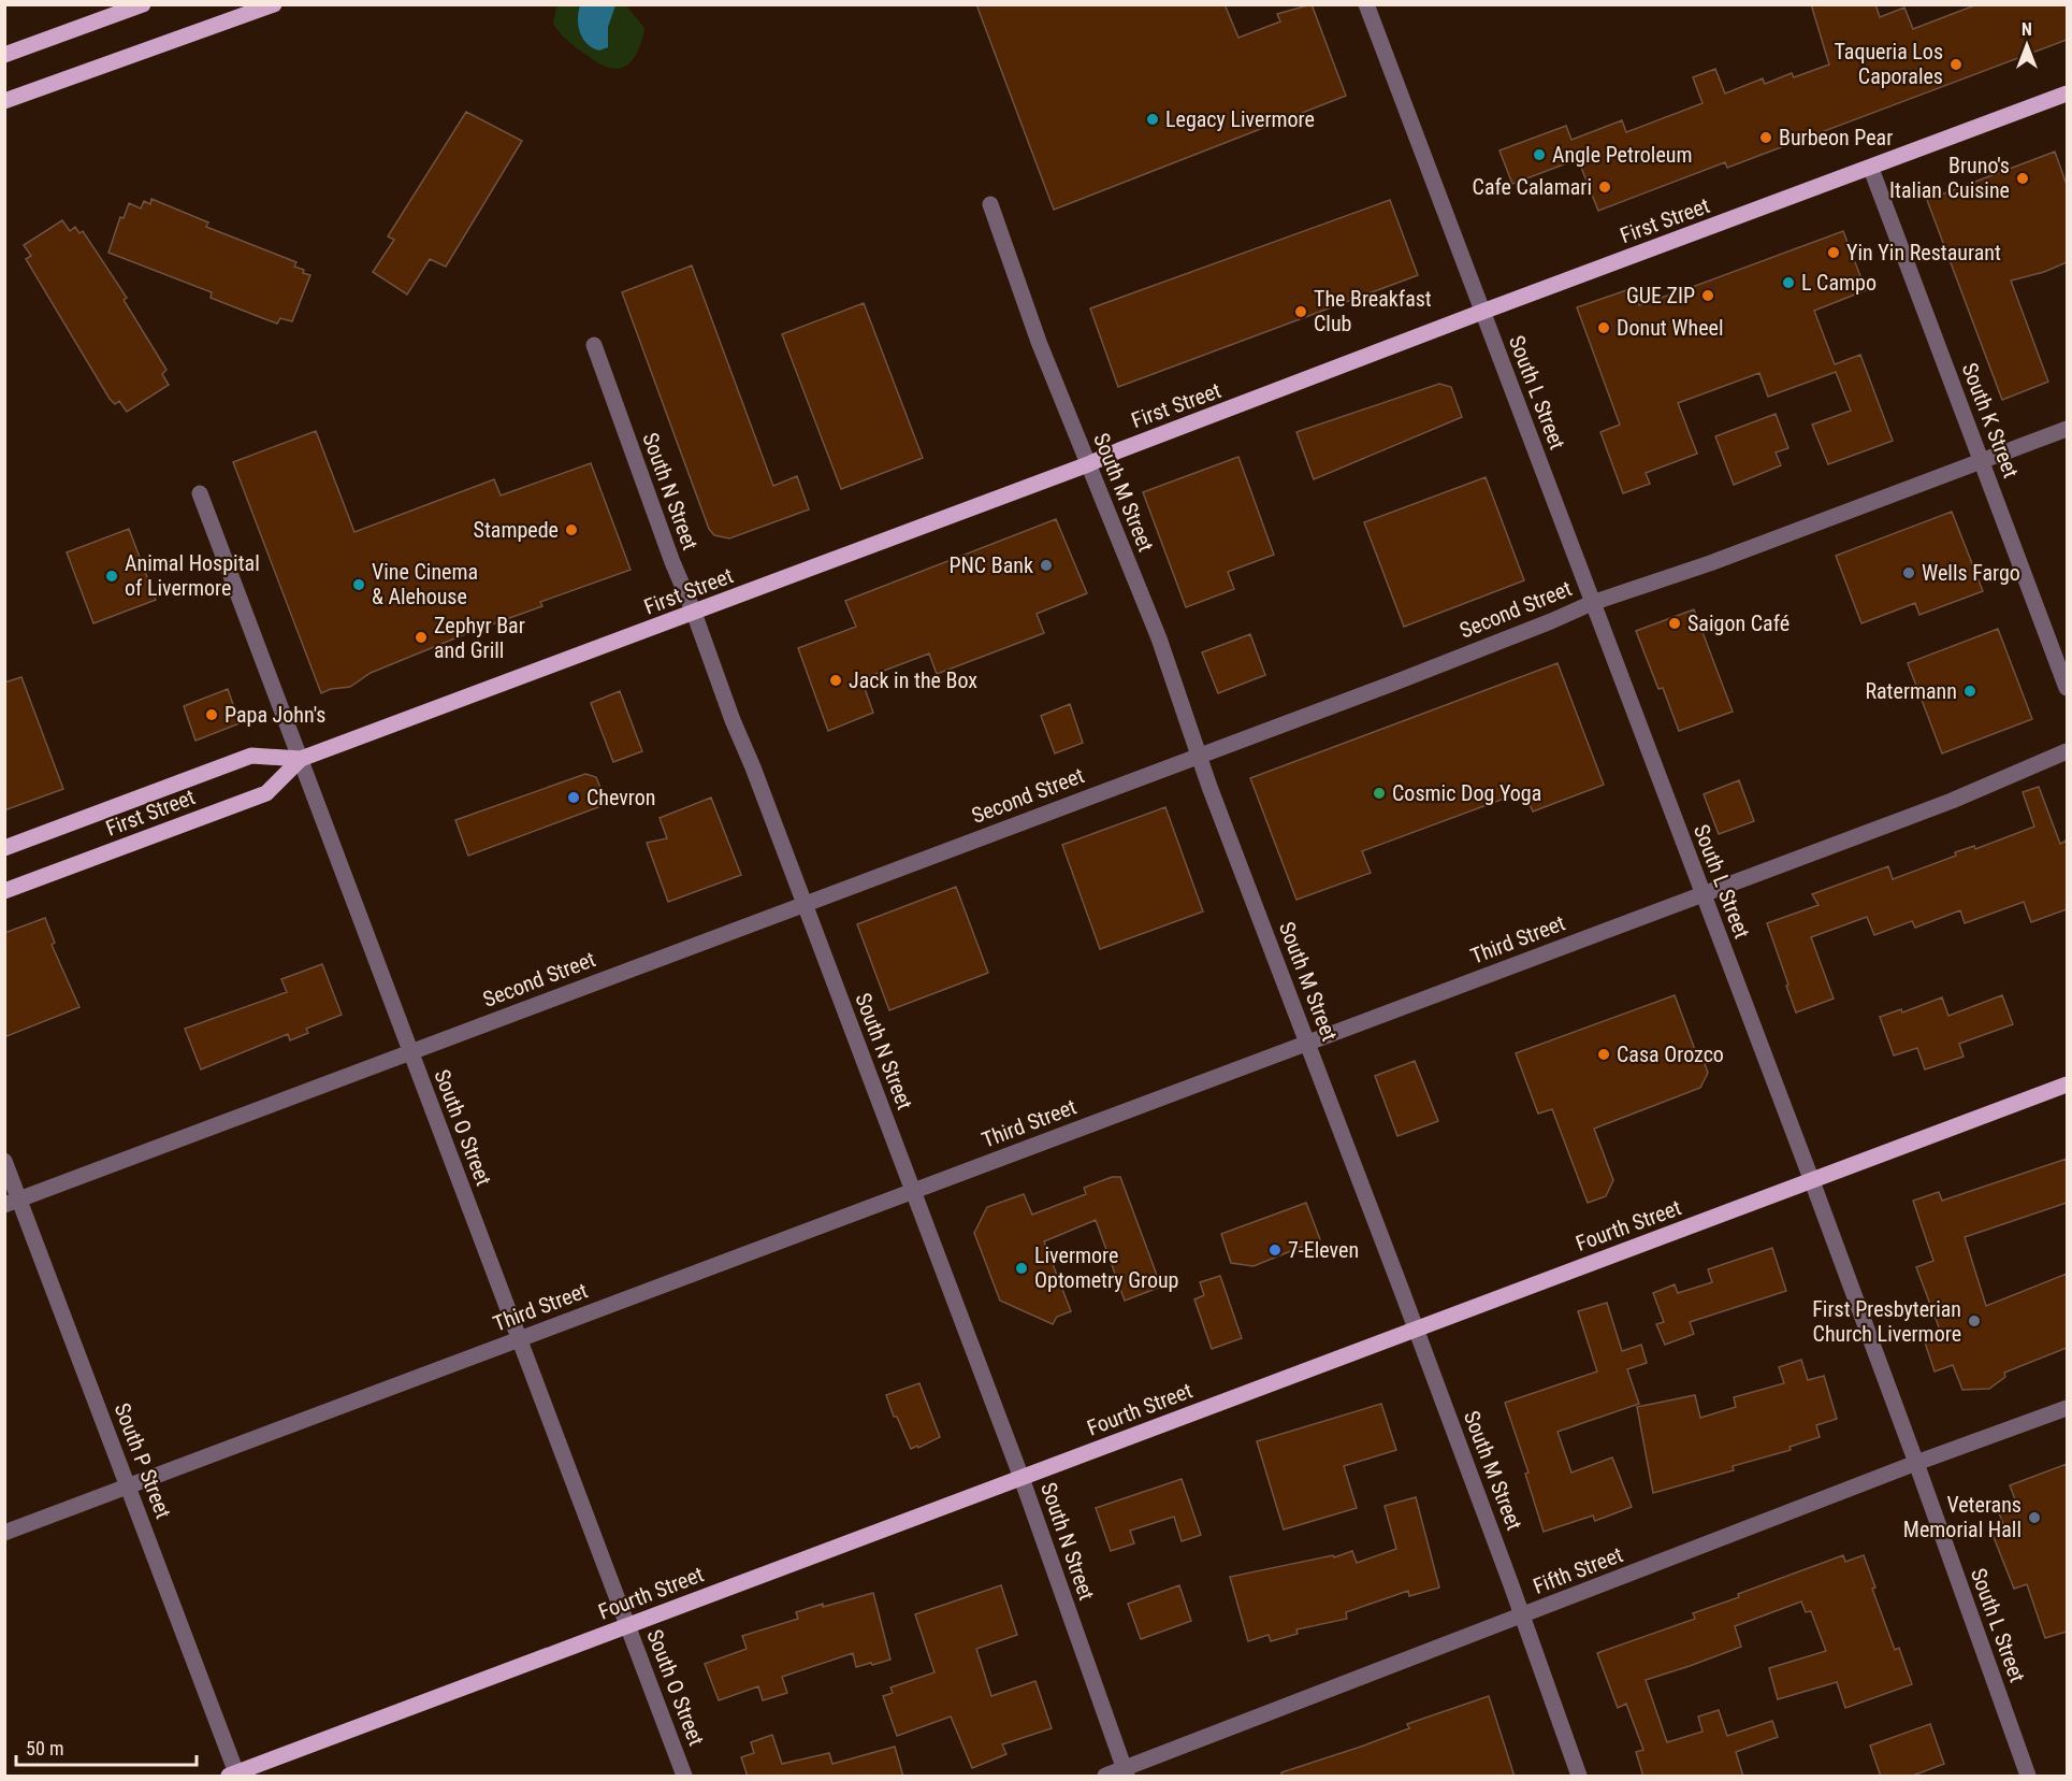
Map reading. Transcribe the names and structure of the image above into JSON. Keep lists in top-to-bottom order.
{
  "streets": {
    "main road": ["First Street", "Fourth Street"],
    "street": [
      "South L Street",
      "South K Street",
      "South N Street",
      "South M Street",
      "Second Street",
      "Third Street",
      "South O Street",
      "South P Street",
      "Fifth Street"
    ]
  },
  "crossings": [
    ["First Street", "South L Street"],
    ["First Street", "South K Street"],
    ["First Street", "South N Street"],
    ["First Street", "South M Street"],
    ["First Street", "South O Street"],
    ["South L Street", "Second Street"],
    ["South L Street", "Third Street"],
    ["South L Street", "Fourth Street"],
    ["South L Street", "Fifth Street"],
    ["South K Street", "Second Street"],
    ["South N Street", "Second Street"],
    ["South N Street", "Third Street"],
    ["South N Street", "Fourth Street"],
    ["South N Street", "Fifth Street"],
    ["South M Street", "Second Street"],
    ["South M Street", "Third Street"],
    ["South M Street", "Fourth Street"],
    ["South M Street", "Fifth Street"],
    ["Second Street", "South O Street"],
    ["Second Street", "South P Street"],
    ["Third Street", "South O Street"],
    ["Third Street", "South P Street"],
    ["South O Street", "Fourth Street"],
    ["Fourth Street", "South P Street"]
  ],
  "places": [
    "Taqueria Los Caporales",
    "Legacy Livermore",
    "Burbeon Pear",
    "Angle Petroleum",
    "Bruno's Italian Cuisine",
    "Cafe Calamari",
    "Yin Yin Restaurant",
    "L Campo",
    "GUE ZIP",
    "The Breakfast Club",
    "Donut Wheel",
    "Stampede",
    "PNC Bank",
    "Wells Fargo",
    "Animal Hospital of Livermore",
    "Vine Cinema & Alehouse",
    "Saigon Café",
    "Zephyr Bar and Grill",
    "Jack in the Box",
    "Ratermann",
    "Papa John's",
    "Cosmic Dog Yoga",
    "Chevron",
    "Casa Orozco",
    "7-Eleven",
    "Livermore Optometry Group",
    "First Presbyterian Church Livermore",
    "Veterans Memorial Hall"
  ],
  "scale_bar": "50 m",
  "north": "top"
}
